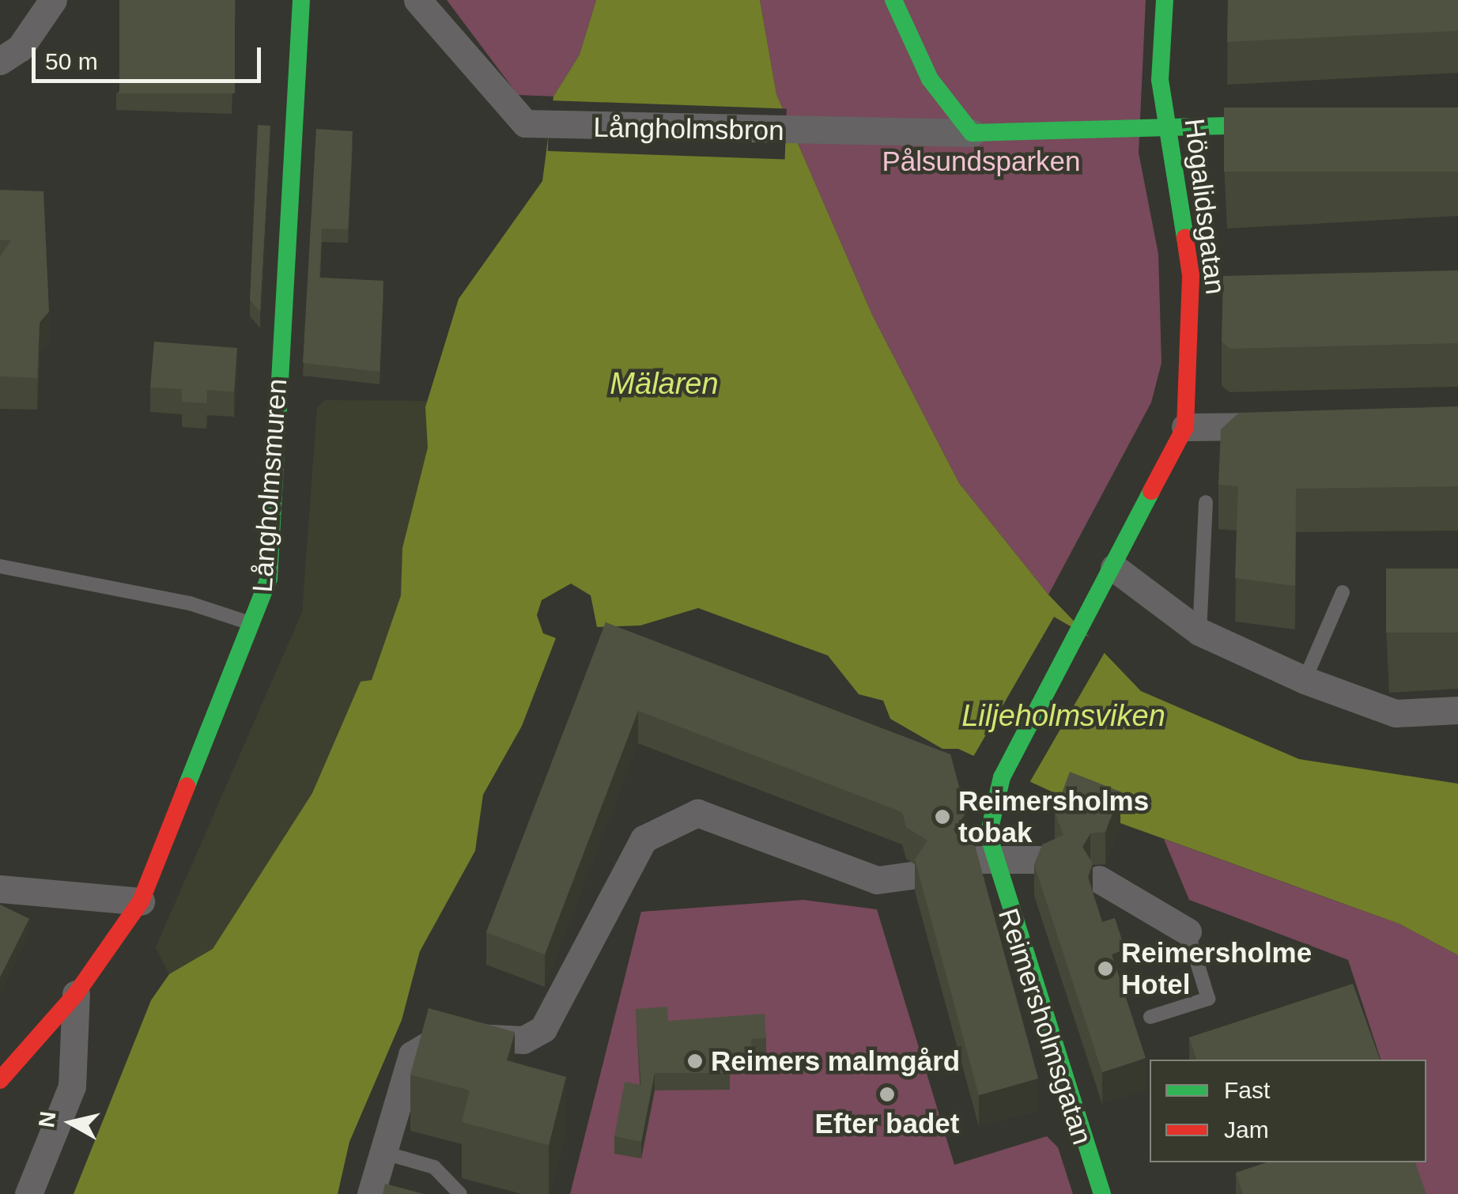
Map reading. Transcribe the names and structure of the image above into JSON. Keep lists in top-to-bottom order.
{
  "streets": {
    "street": [
      "Långholmsbron",
      "Högalidsgatan",
      "Långholmsmuren",
      "Reimersholmsgatan"
    ]
  },
  "crossings": [
    ["Högalidsgatan", "Reimersholmsgatan"]
  ],
  "water": ["Mälaren", "Liljeholmsviken"],
  "parks": ["Pålsundsparken"],
  "places": [
    "Reimersholms tobak",
    "Reimersholme Hotel",
    "Reimers malmgård",
    "Efter badet"
  ],
  "legend": ["Fast", "Jam"],
  "scale_bar": "50 m",
  "north": "left"
}
